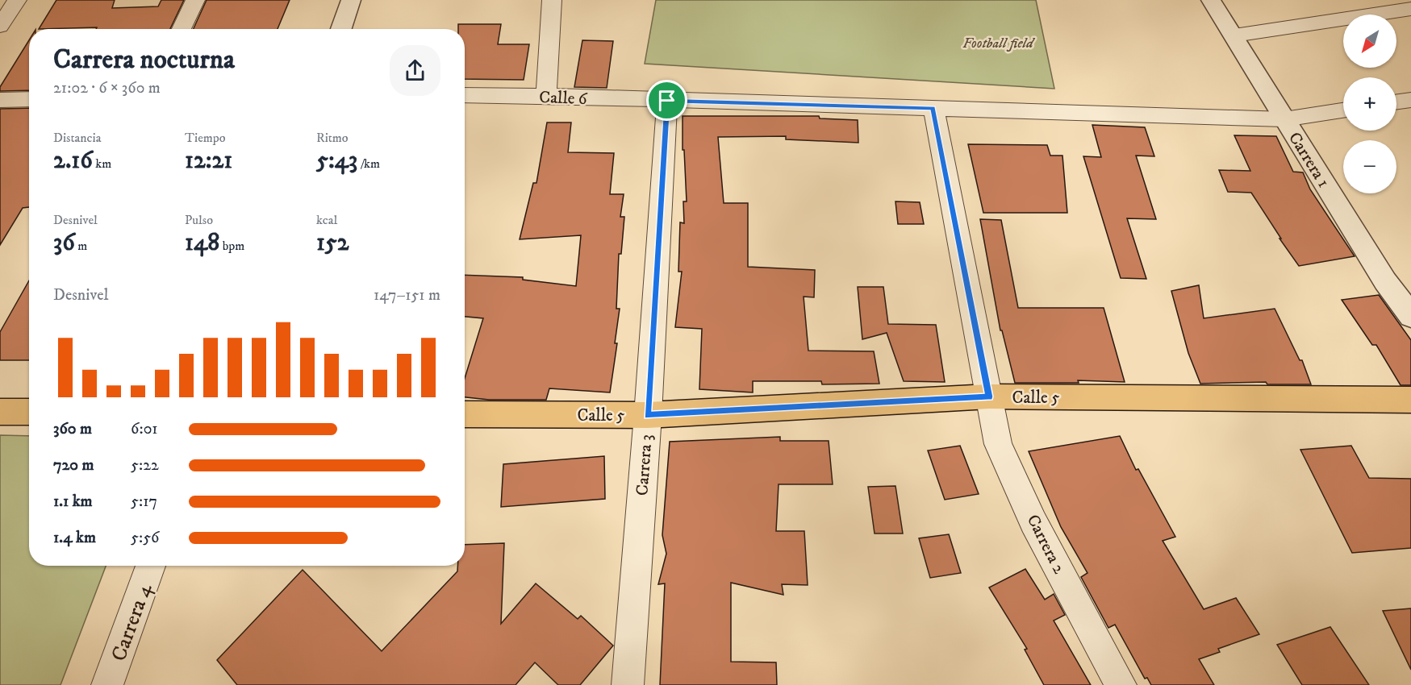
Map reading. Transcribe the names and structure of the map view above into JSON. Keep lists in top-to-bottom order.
{
  "streets": {
    "main road": ["Calle 5"],
    "street": [
      "Calle 6",
      "Carrera 1",
      "Carrera 3",
      "Carrera 2",
      "Carrera 4"
    ]
  },
  "crossings": [
    ["Calle 6", "Carrera 1"],
    ["Calle 6", "Carrera 3"],
    ["Calle 6", "Carrera 2"],
    ["Calle 5", "Carrera 3"],
    ["Calle 5", "Carrera 2"]
  ],
  "parks": ["Football field"],
  "north": "bottom left",
  "page": {
    "map_buttons": ["+", "−"],
    "heading": ["Carrera nocturna", "21:02 · 6 × 360 m"],
    "stats": [
      ["Distancia", "2.16 km"],
      ["Tiempo", "12:21"],
      ["Ritmo", "5:43 /km"],
      ["Desnivel", "36 m"],
      ["Pulso", "148 bpm"],
      ["kcal", "152"]
    ],
    "chart": ["Desnivel", "147–151 m"],
    "list": [
      {
        "name": "360 m",
        "note": "6:01"
      },
      {
        "name": "720 m",
        "note": "5:22"
      },
      {
        "name": "1.1 km",
        "note": "5:17"
      },
      {
        "name": "1.4 km",
        "note": "5:56"
      }
    ]
  }
}
